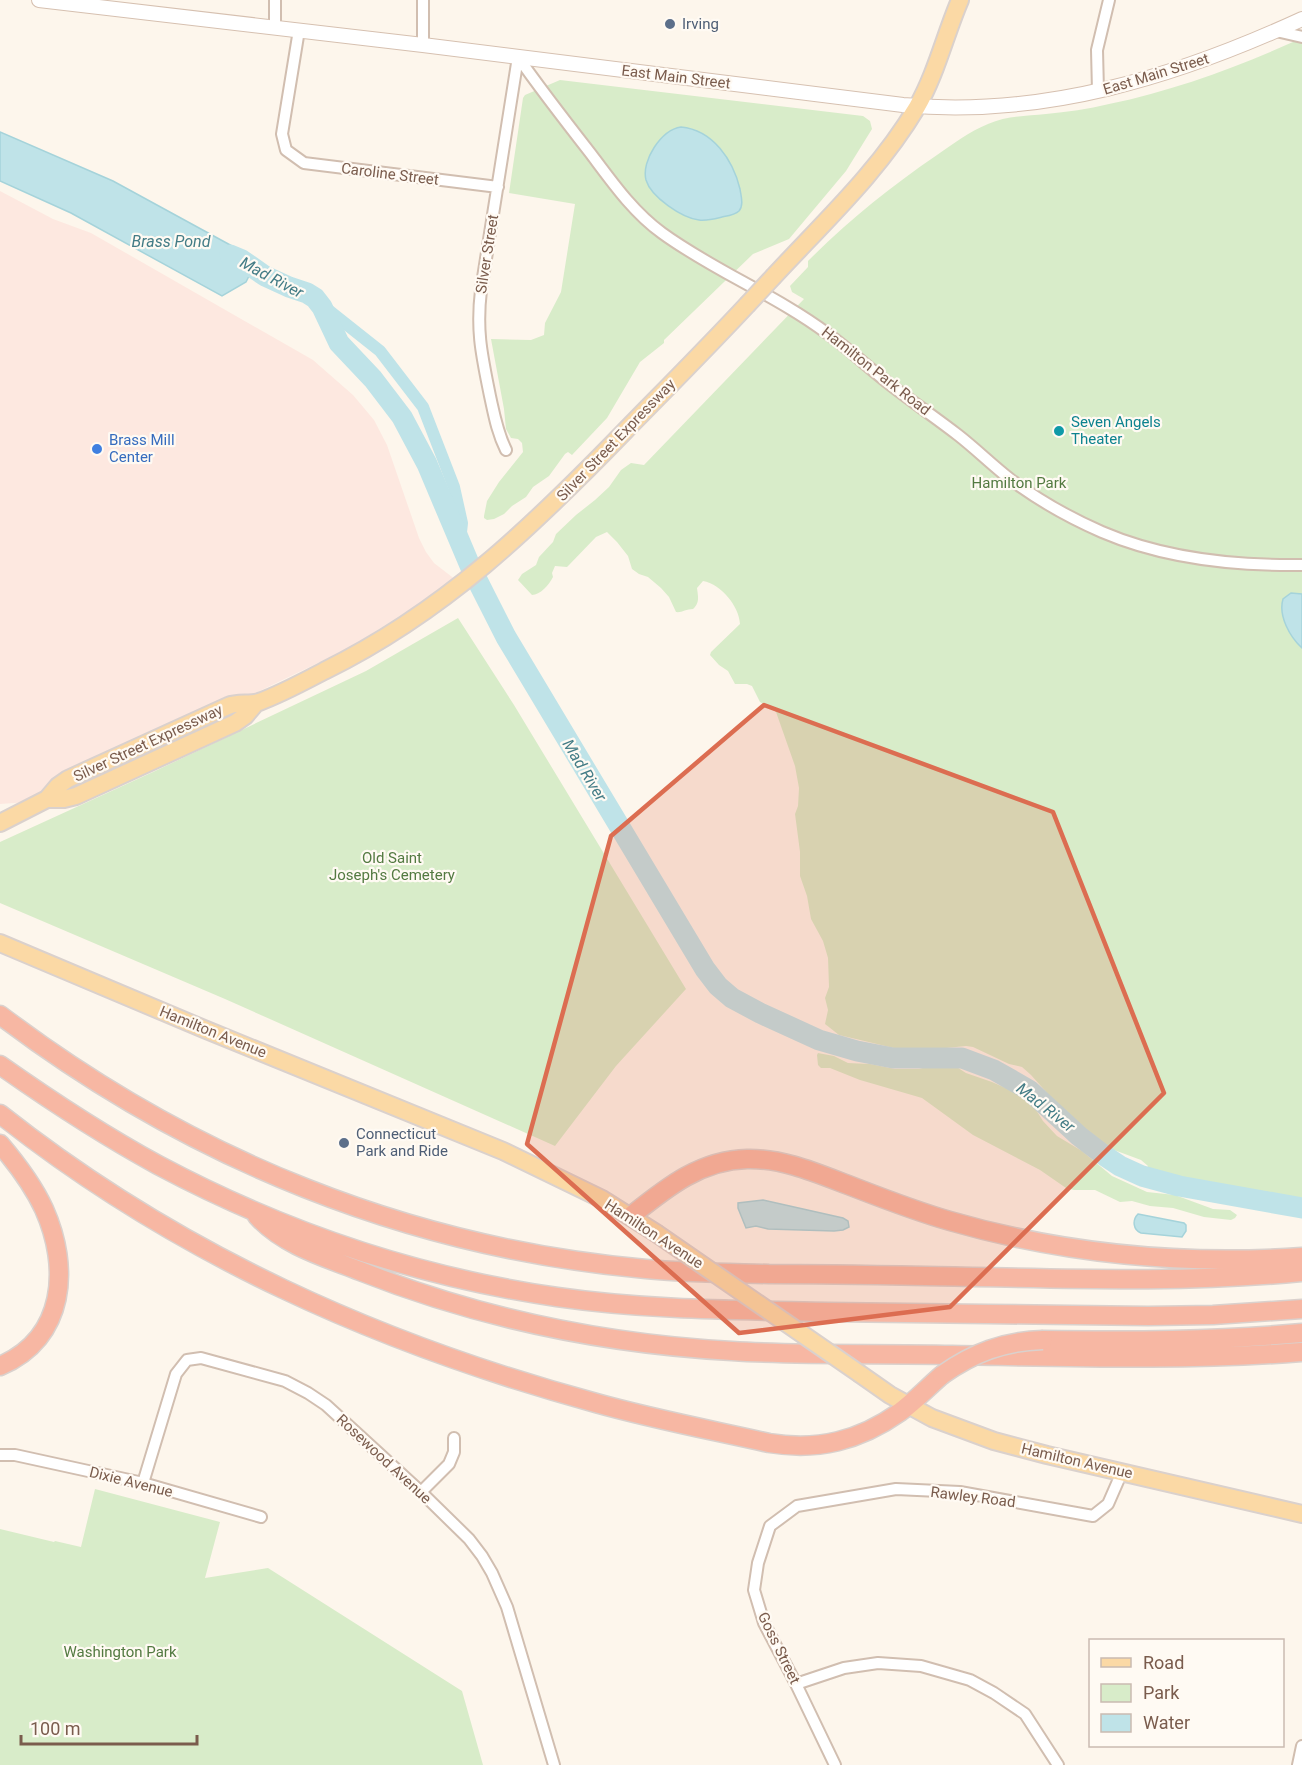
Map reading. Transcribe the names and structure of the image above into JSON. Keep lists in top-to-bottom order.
{
  "streets": {
    "main road": ["East Main Street", "Silver Street Expressway", "Hamilton Avenue"],
    "street": [
      "Caroline Street",
      "Silver Street",
      "Hamilton Park Road",
      "Rosewood Avenue",
      "Dixie Avenue",
      "Rawley Road",
      "Goss Street"
    ]
  },
  "crossings": [
    ["East Main Street", "Caroline Street"],
    ["East Main Street", "Silver Street"],
    ["East Main Street", "Hamilton Park Road"],
    ["East Main Street", "Silver Street Expressway"],
    ["Caroline Street", "Silver Street"],
    ["Silver Street", "Hamilton Park Road"],
    ["Hamilton Avenue", "Rawley Road"],
    ["Rosewood Avenue", "Dixie Avenue"],
    ["Rawley Road", "Goss Street"]
  ],
  "water": ["Brass Pond", "Mad River"],
  "parks": ["Hamilton Park", "Old Saint Joseph's Cemetery", "Washington Park"],
  "places": [
    "Irving",
    "Seven Angels Theater",
    "Brass Mill Center",
    "Connecticut Park and Ride"
  ],
  "legend": ["Road", "Park", "Water"],
  "scale_bar": "100 m"
}
